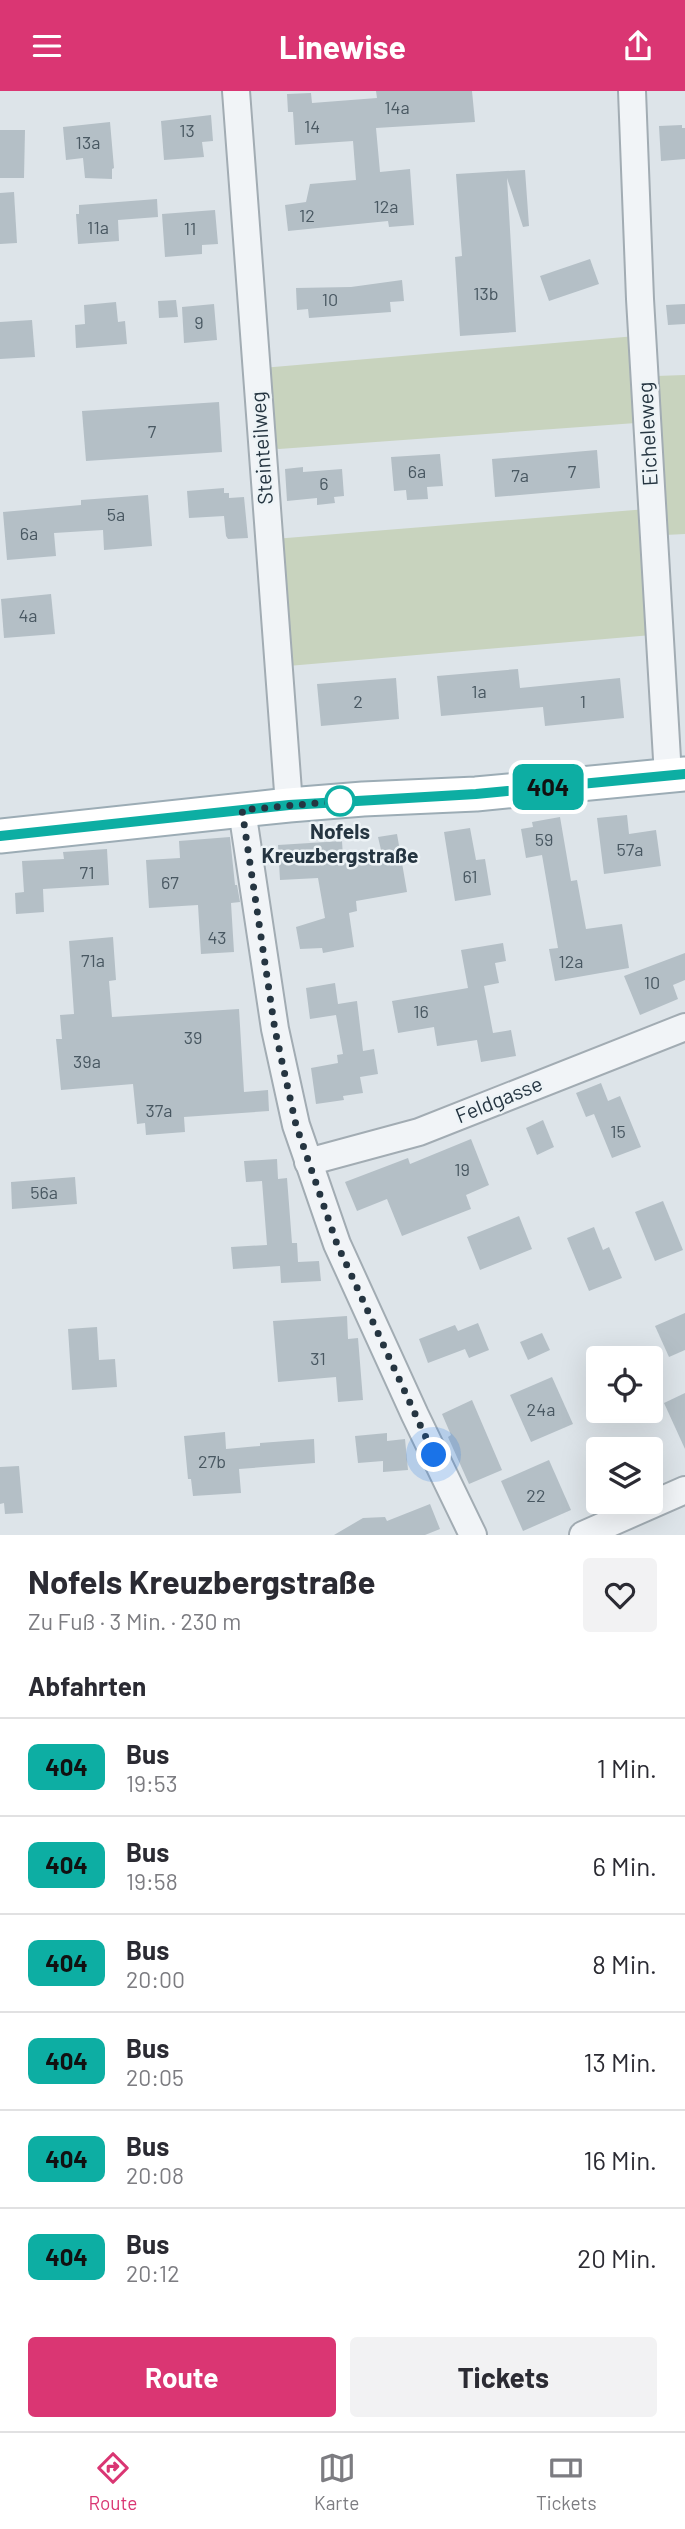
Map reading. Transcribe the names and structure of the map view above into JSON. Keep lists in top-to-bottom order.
{
  "streets": {
    "street": ["Eicheleweg", "Steinteilweg", "Feldgasse"]
  },
  "places": ["Nofels Kreuzbergstraße"],
  "lines": ["bus line 404"],
  "house_numbers": [
    "14a",
    "14",
    "13",
    "13a",
    "12a",
    "12",
    "11a",
    "11",
    "13b",
    "10",
    "9",
    "7",
    "6a",
    "7",
    "7a",
    "6",
    "5a",
    "6a",
    "4a",
    "1a",
    "2",
    "1",
    "59",
    "57a",
    "71",
    "61",
    "67",
    "43",
    "71a",
    "12a",
    "10",
    "16",
    "39",
    "39a",
    "37a",
    "15",
    "19",
    "56a",
    "31",
    "24a",
    "27b",
    "22"
  ],
  "page": {
    "header": "Linewise",
    "on_map": "404",
    "heading": [
      ["Nofels Kreuzbergstraße", "Zu Fuß · 3 Min. · 230 m"],
      "Abfahrten"
    ],
    "list": [
      {
        "mark": "404",
        "name": "Bus",
        "note": "19:53",
        "value": "1 Min."
      },
      {
        "mark": "404",
        "name": "Bus",
        "note": "19:58",
        "value": "6 Min."
      },
      {
        "mark": "404",
        "name": "Bus",
        "note": "20:00",
        "value": "8 Min."
      },
      {
        "mark": "404",
        "name": "Bus",
        "note": "20:05",
        "value": "13 Min."
      },
      {
        "mark": "404",
        "name": "Bus",
        "note": "20:08",
        "value": "16 Min."
      },
      {
        "mark": "404",
        "name": "Bus",
        "note": "20:12",
        "value": "20 Min."
      }
    ],
    "buttons": ["Route", "Tickets"],
    "tabs": ["Route", "Karte", "Tickets"]
  }
}
